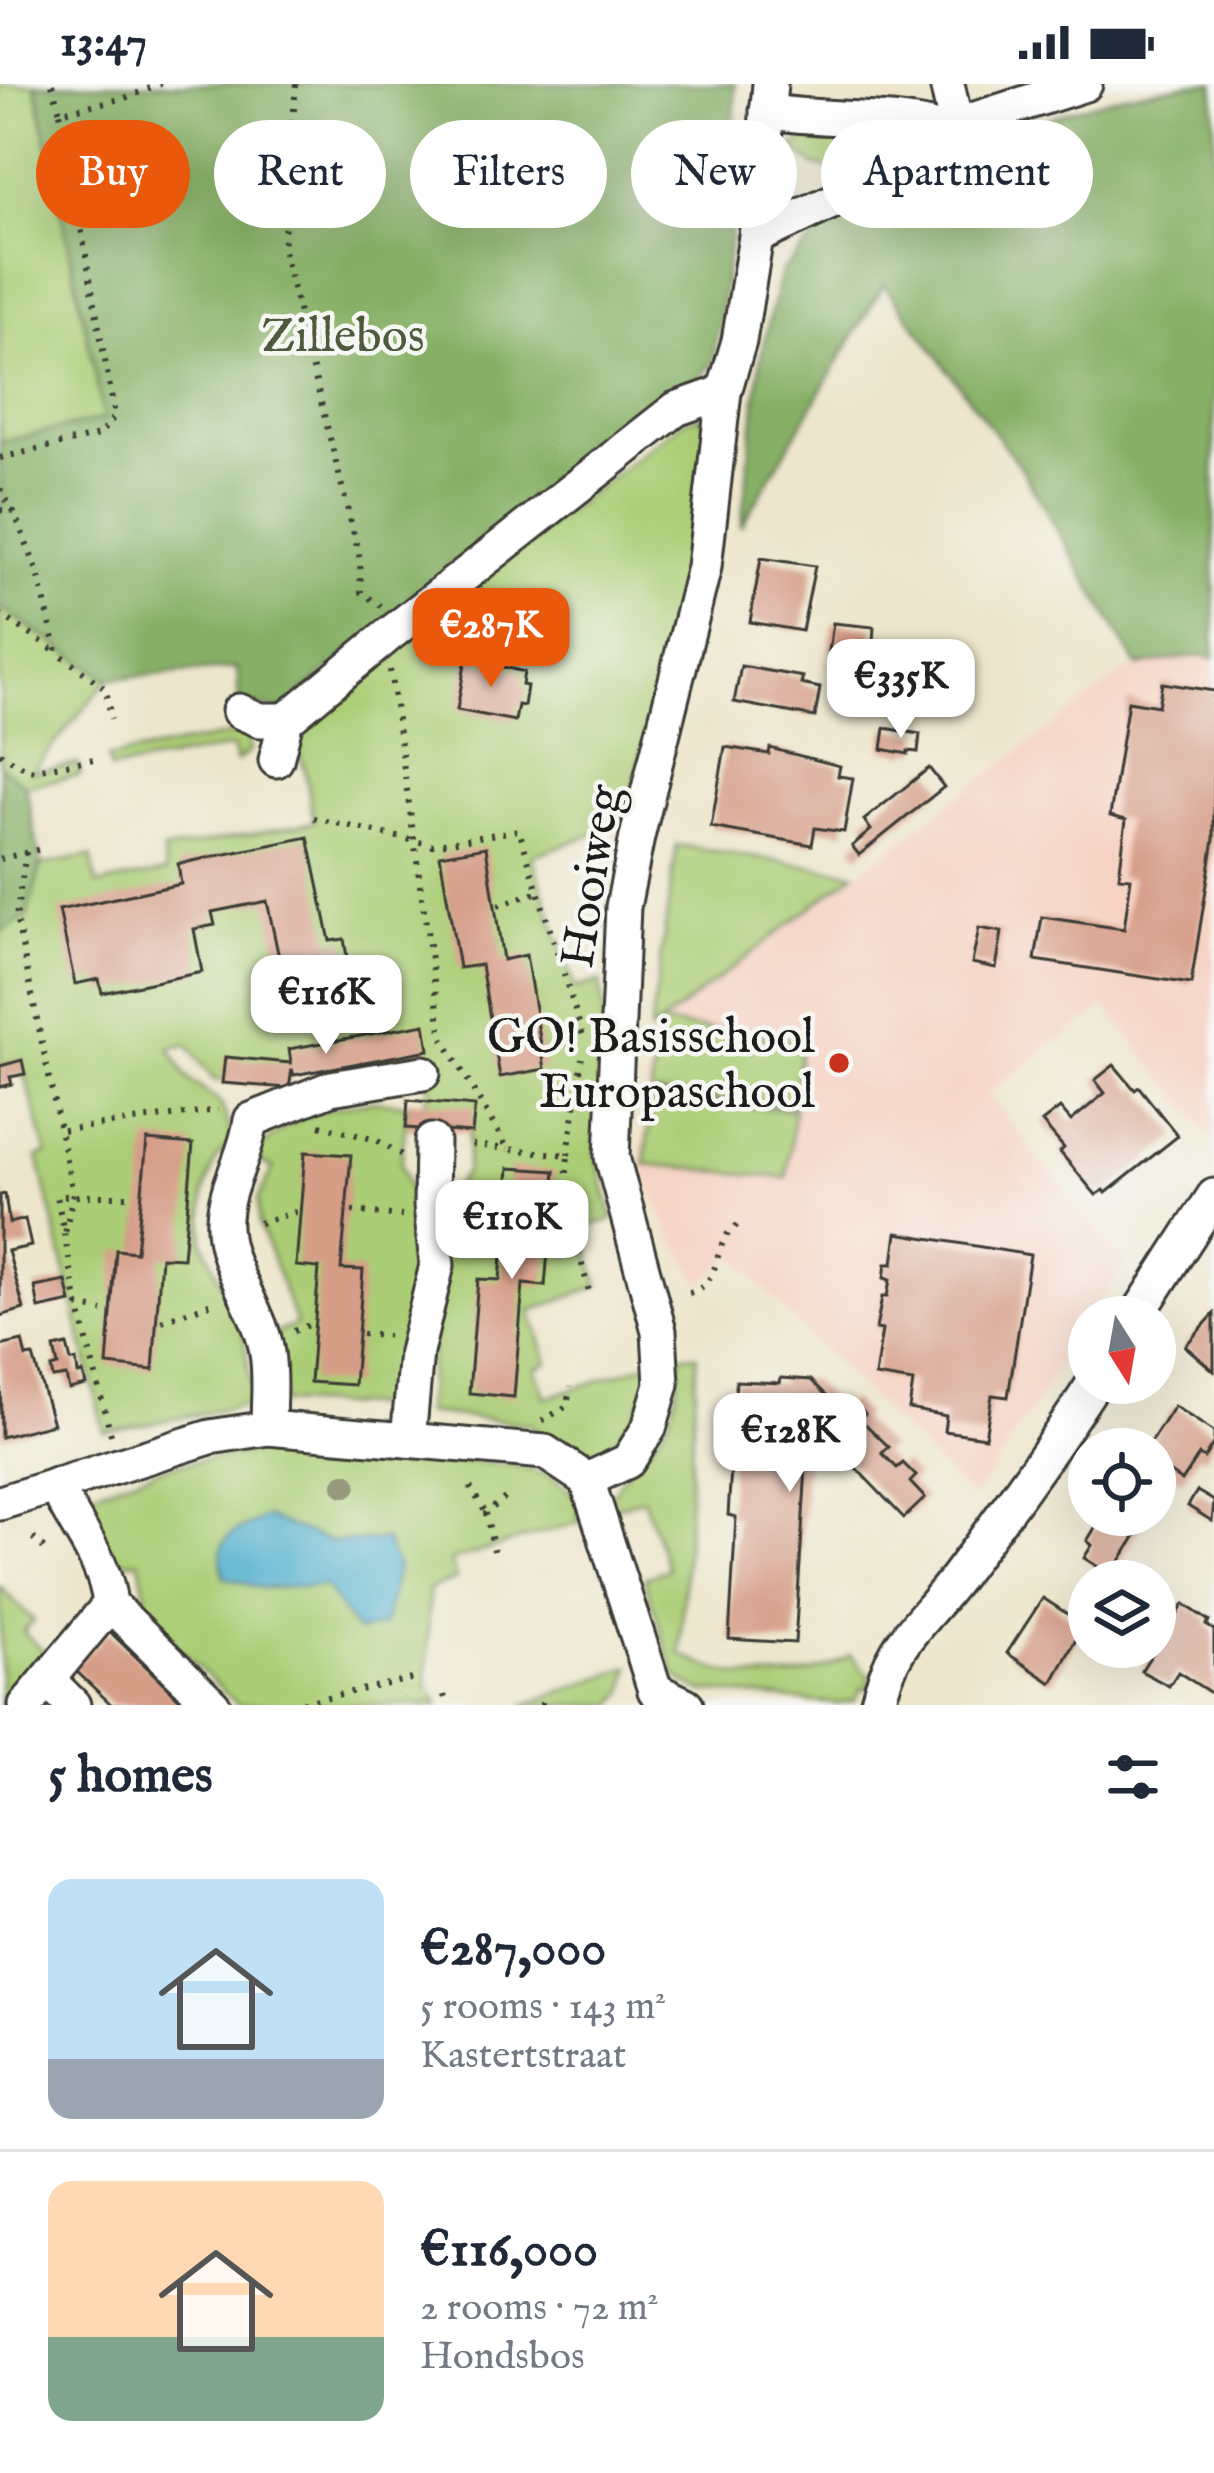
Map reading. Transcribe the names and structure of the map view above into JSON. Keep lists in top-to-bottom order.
{
  "streets": {
    "street": ["Hooiweg"]
  },
  "parks": ["Zillebos"],
  "places": ["GO! Basisschool Europaschool"],
  "north": "bottom",
  "page": {
    "status": "13:47",
    "chip": [
      "Buy",
      "Rent",
      "Filters",
      "New",
      "Apartment"
    ],
    "price": [
      "€287K",
      "€335K",
      "€116K",
      "€110K",
      "€128K"
    ],
    "heading": "5 homes",
    "list": [
      {
        "name": "€287,000",
        "note": "5 rooms · 143 m² · Kastertstraat"
      },
      {
        "name": "€116,000",
        "note": "2 rooms · 72 m² · Hondsbos"
      }
    ]
  }
}
